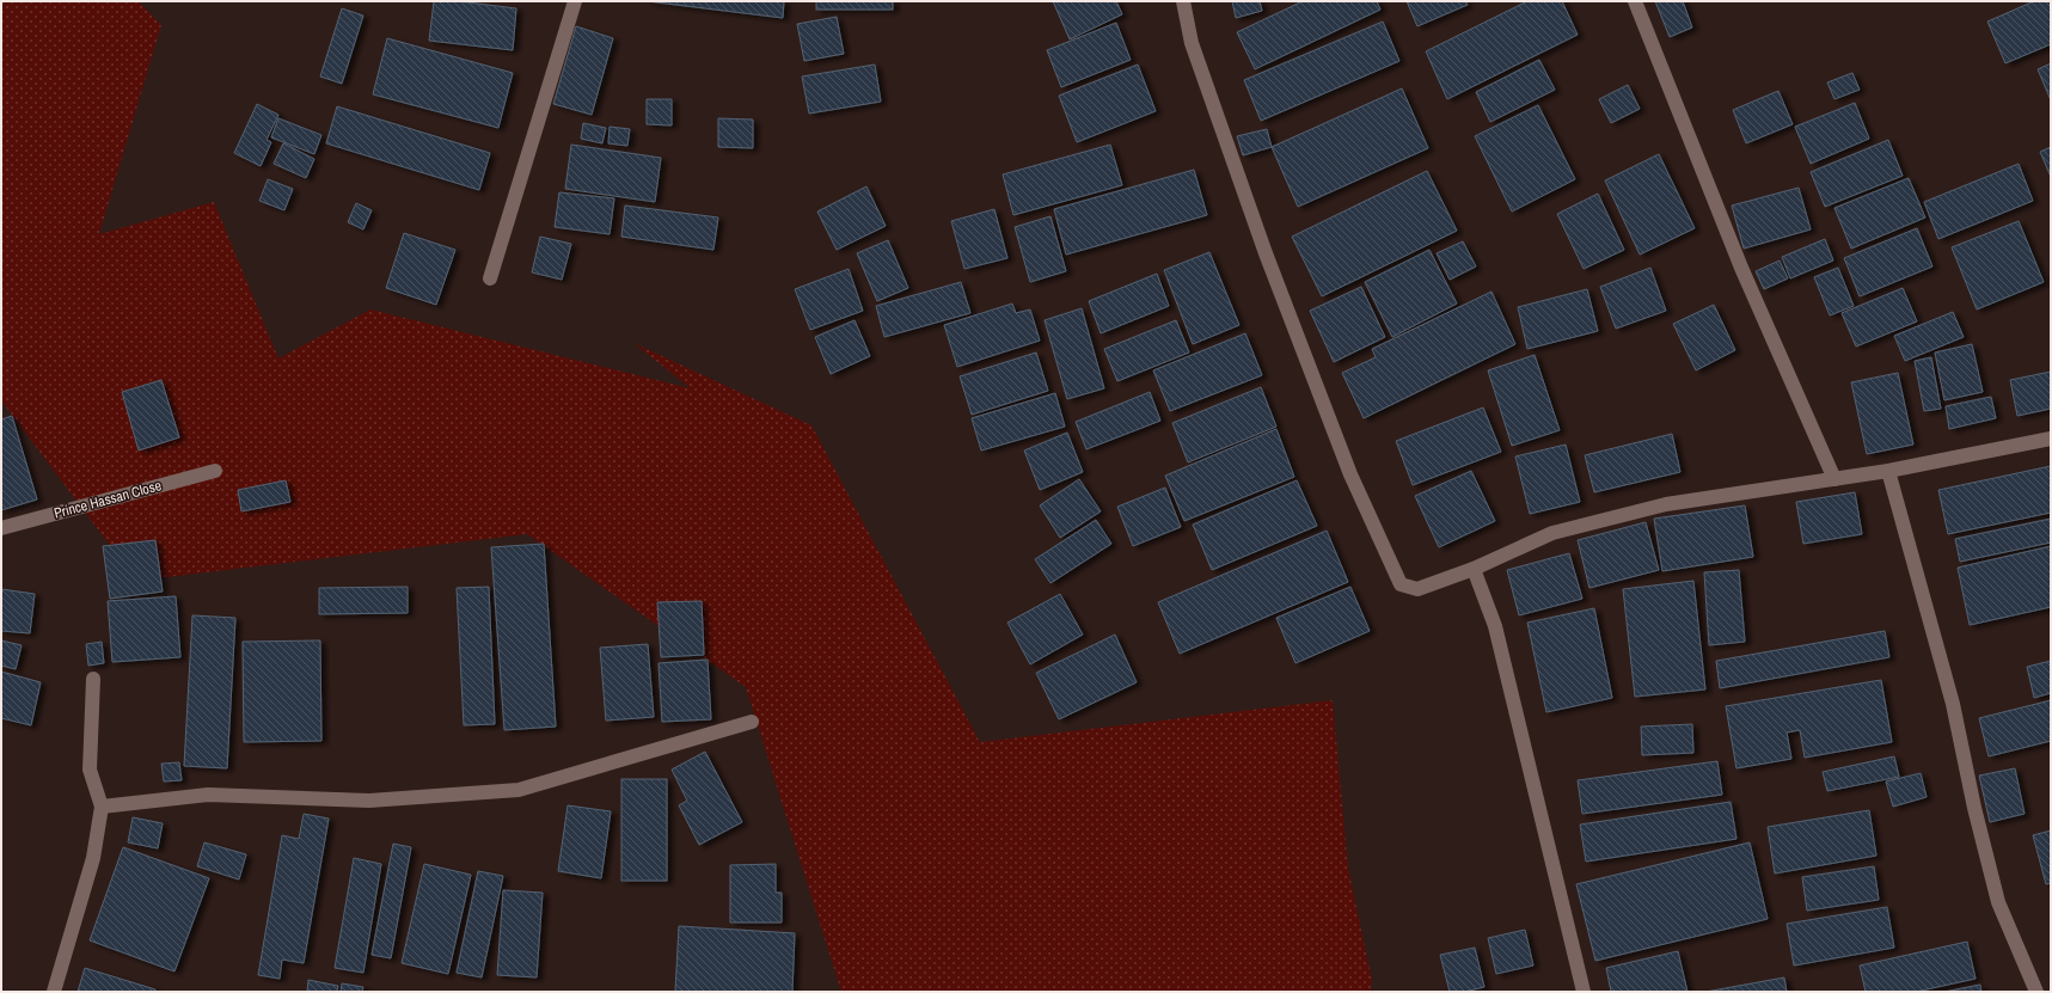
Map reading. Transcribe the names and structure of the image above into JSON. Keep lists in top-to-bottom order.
{
  "streets": {
    "street": ["Prince Hassan Close"]
  }
}
